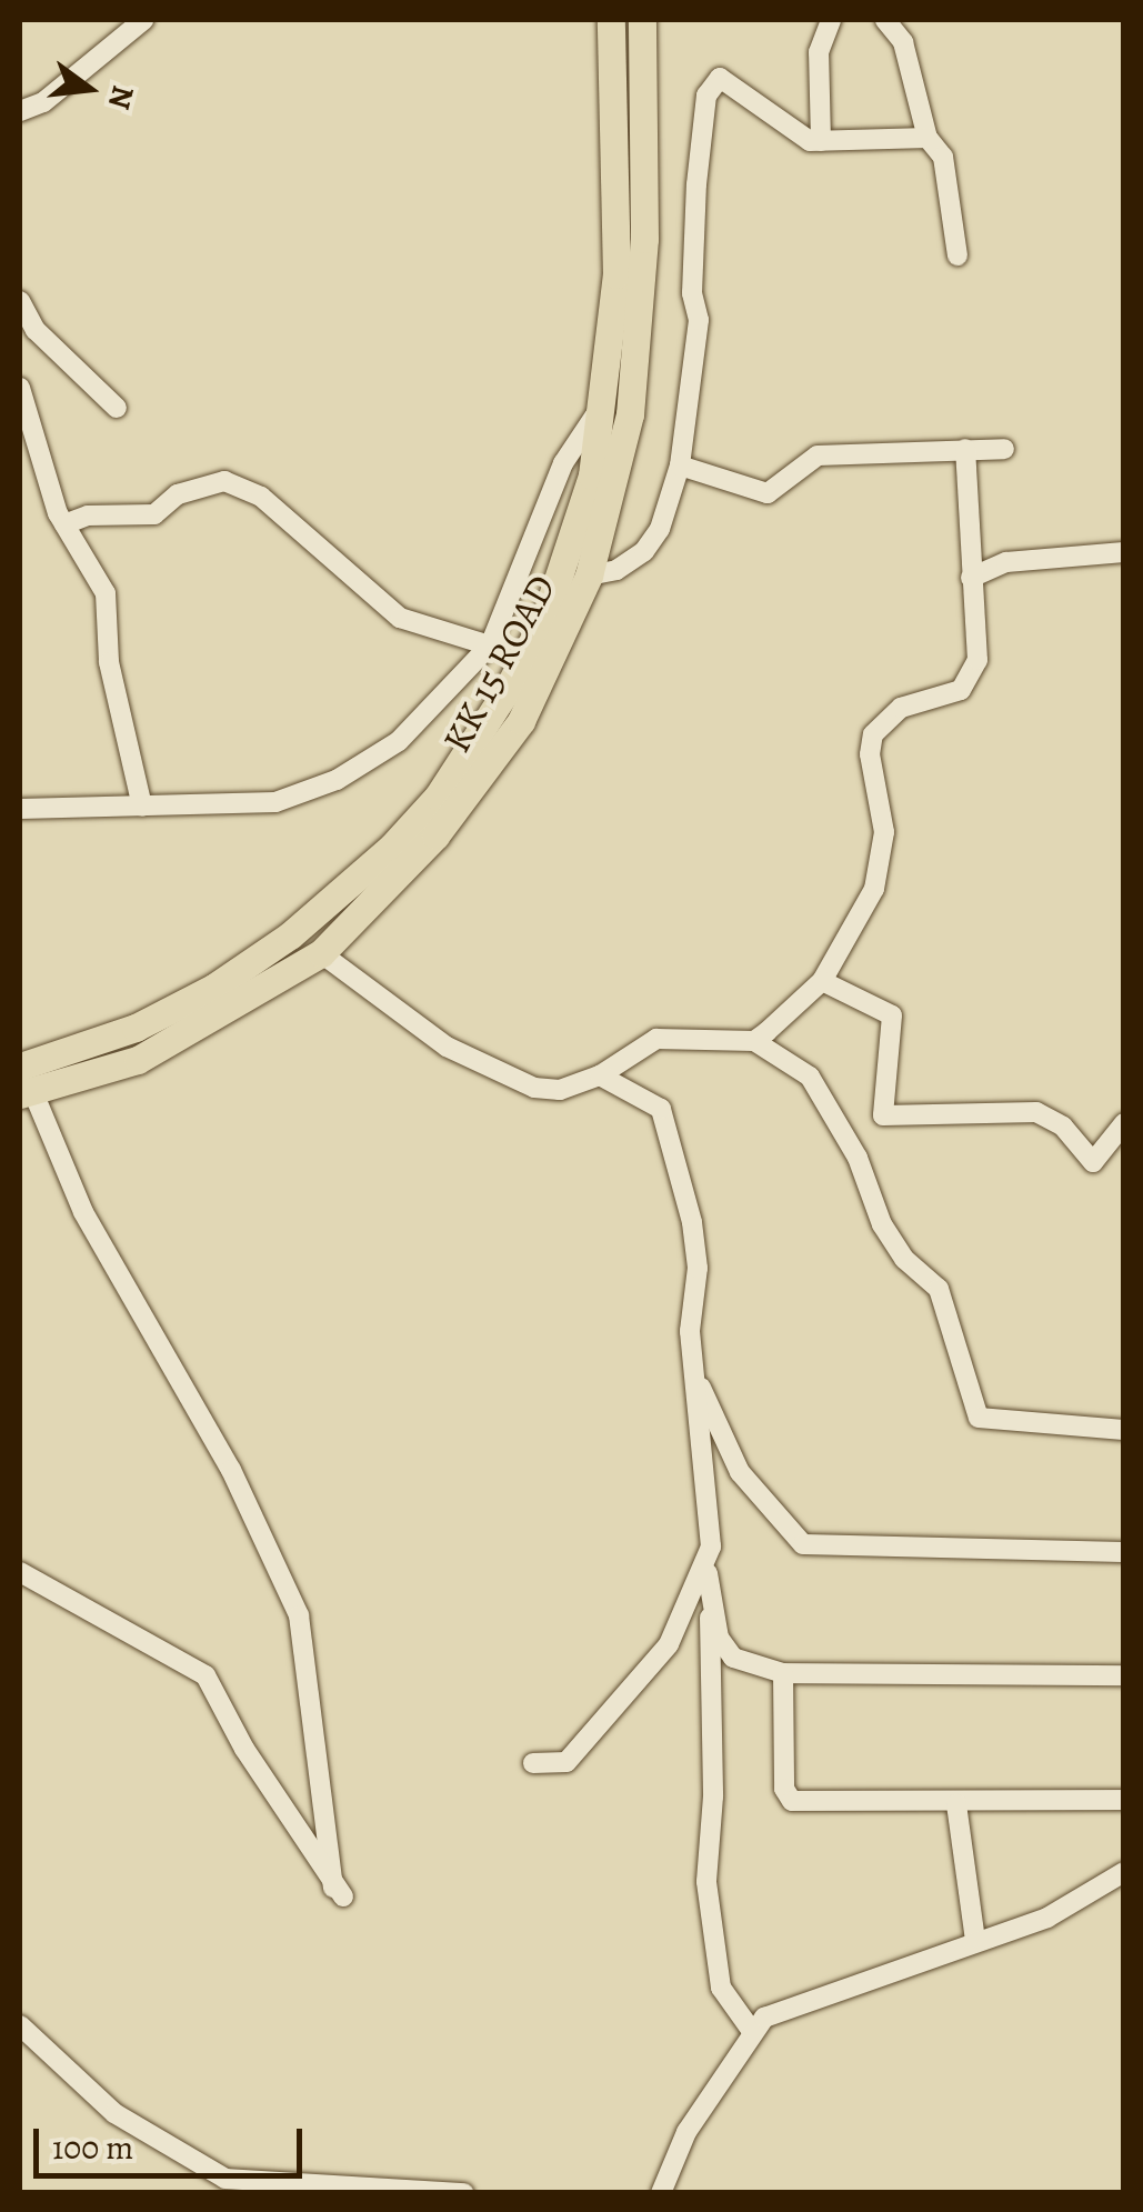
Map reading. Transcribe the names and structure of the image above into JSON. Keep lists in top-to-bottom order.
{
  "streets": {
    "highway": ["KK 15 ROAD"]
  },
  "scale_bar": "100 m",
  "north": "right"
}
